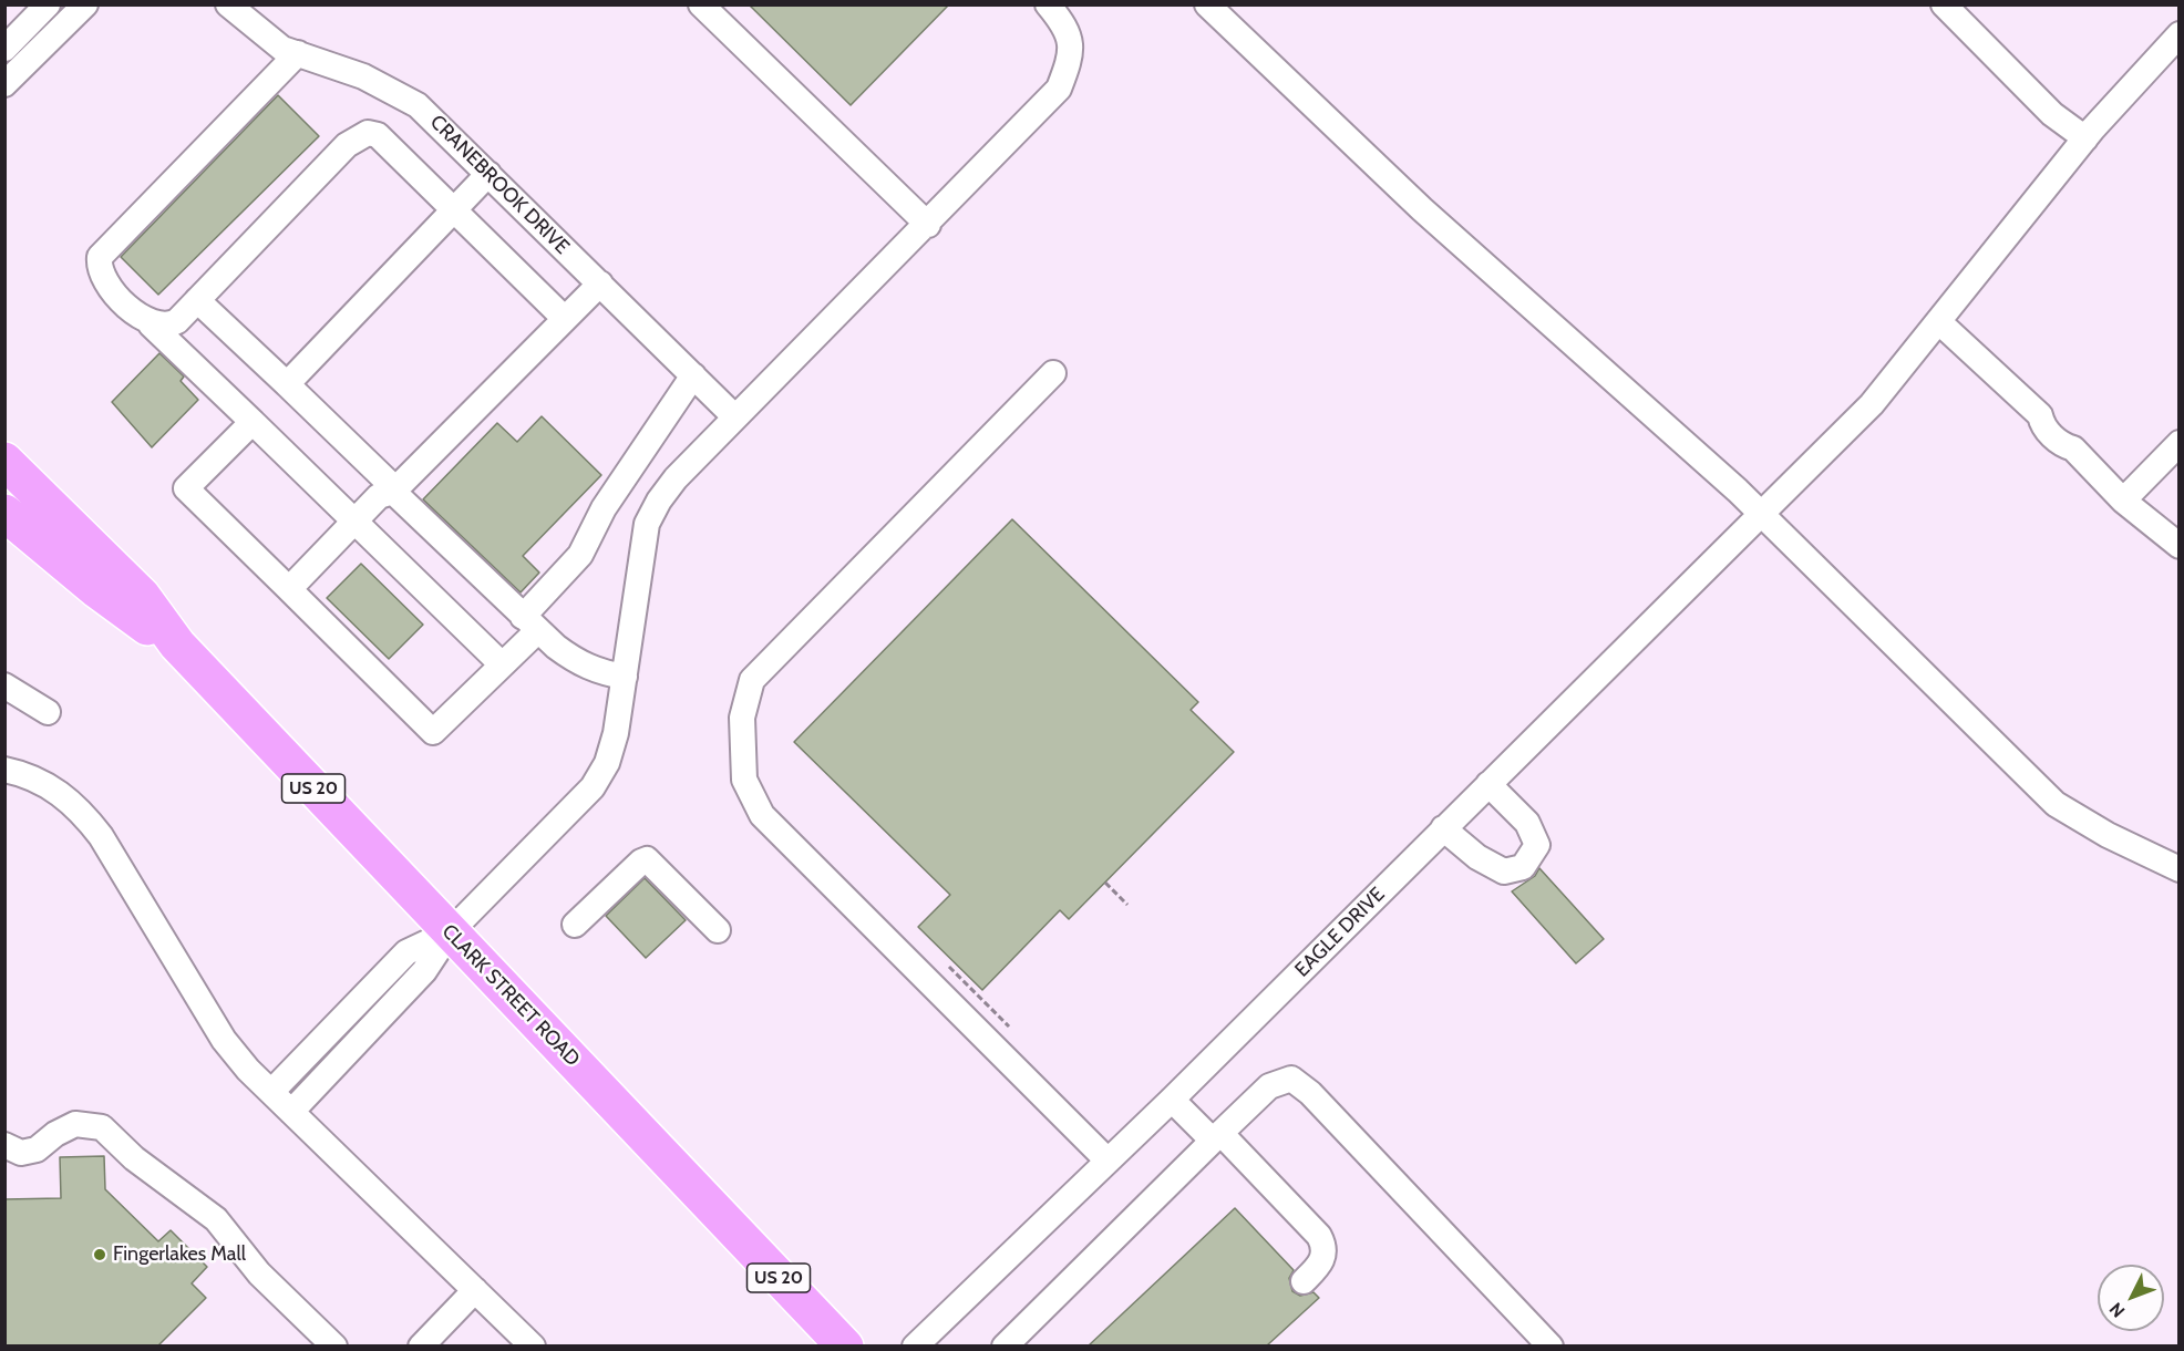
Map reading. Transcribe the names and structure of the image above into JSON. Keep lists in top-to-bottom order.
{
  "streets": {
    "highway": ["US 20", "CLARK STREET ROAD"],
    "street": ["CRANEBROOK DRIVE", "EAGLE DRIVE"]
  },
  "places": ["Fingerlakes Mall"],
  "north": "bottom left"
}
